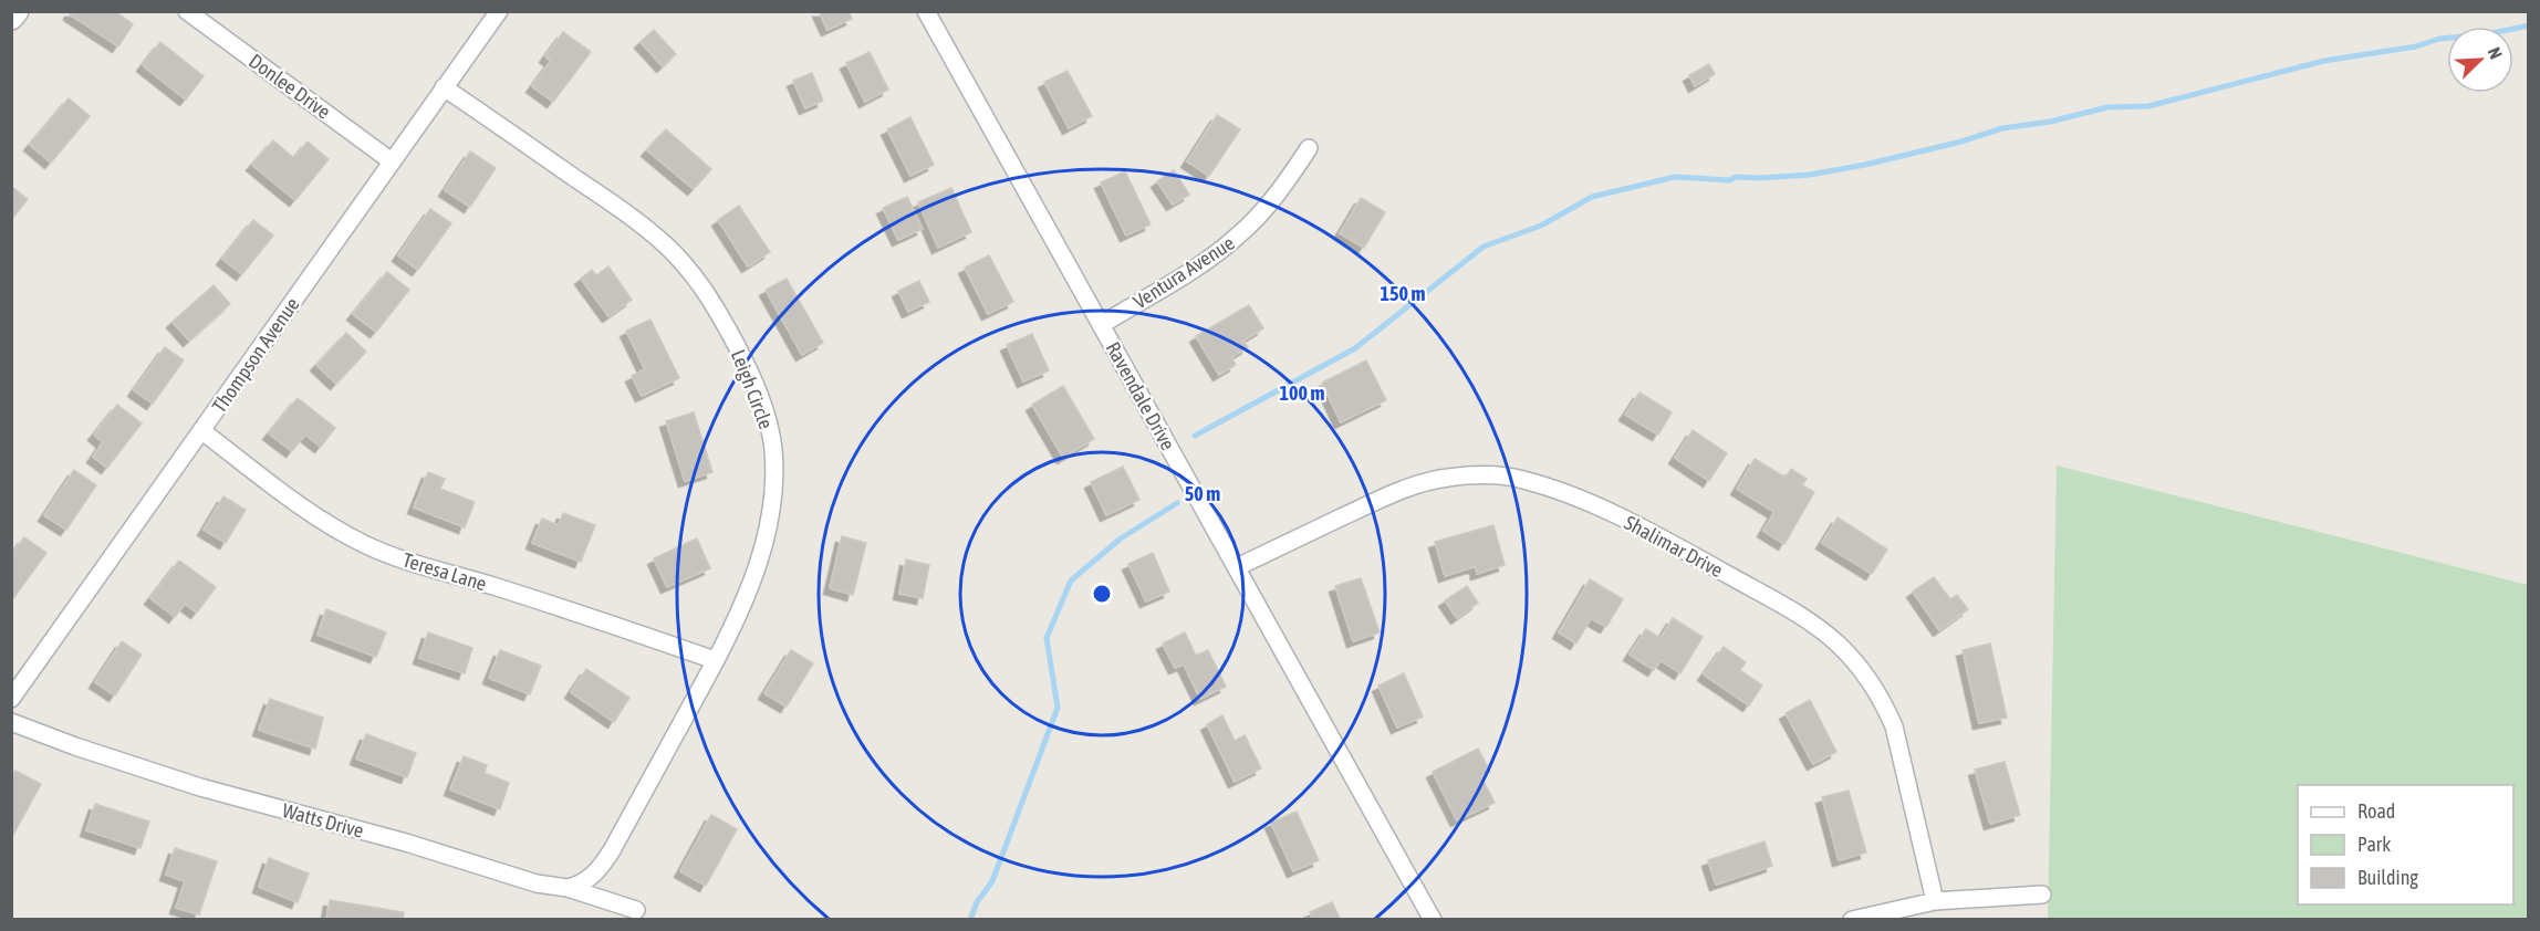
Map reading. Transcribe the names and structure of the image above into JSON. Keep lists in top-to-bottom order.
{
  "streets": {
    "street": [
      "Donlee Drive",
      "Ventura Avenue",
      "Thompson Avenue",
      "Leigh Circle",
      "Ravendale Drive",
      "Shalimar Drive",
      "Teresa Lane",
      "Watts Drive"
    ]
  },
  "crossings": [
    ["Donlee Drive", "Thompson Avenue"],
    ["Ventura Avenue", "Ravendale Drive"],
    ["Thompson Avenue", "Leigh Circle"],
    ["Thompson Avenue", "Teresa Lane"],
    ["Leigh Circle", "Teresa Lane"],
    ["Leigh Circle", "Watts Drive"],
    ["Ravendale Drive", "Shalimar Drive"]
  ],
  "legend": ["Road", "Park", "Building"],
  "north": "top right",
  "rings": ["150 m", "100 m", "50 m"]
}
